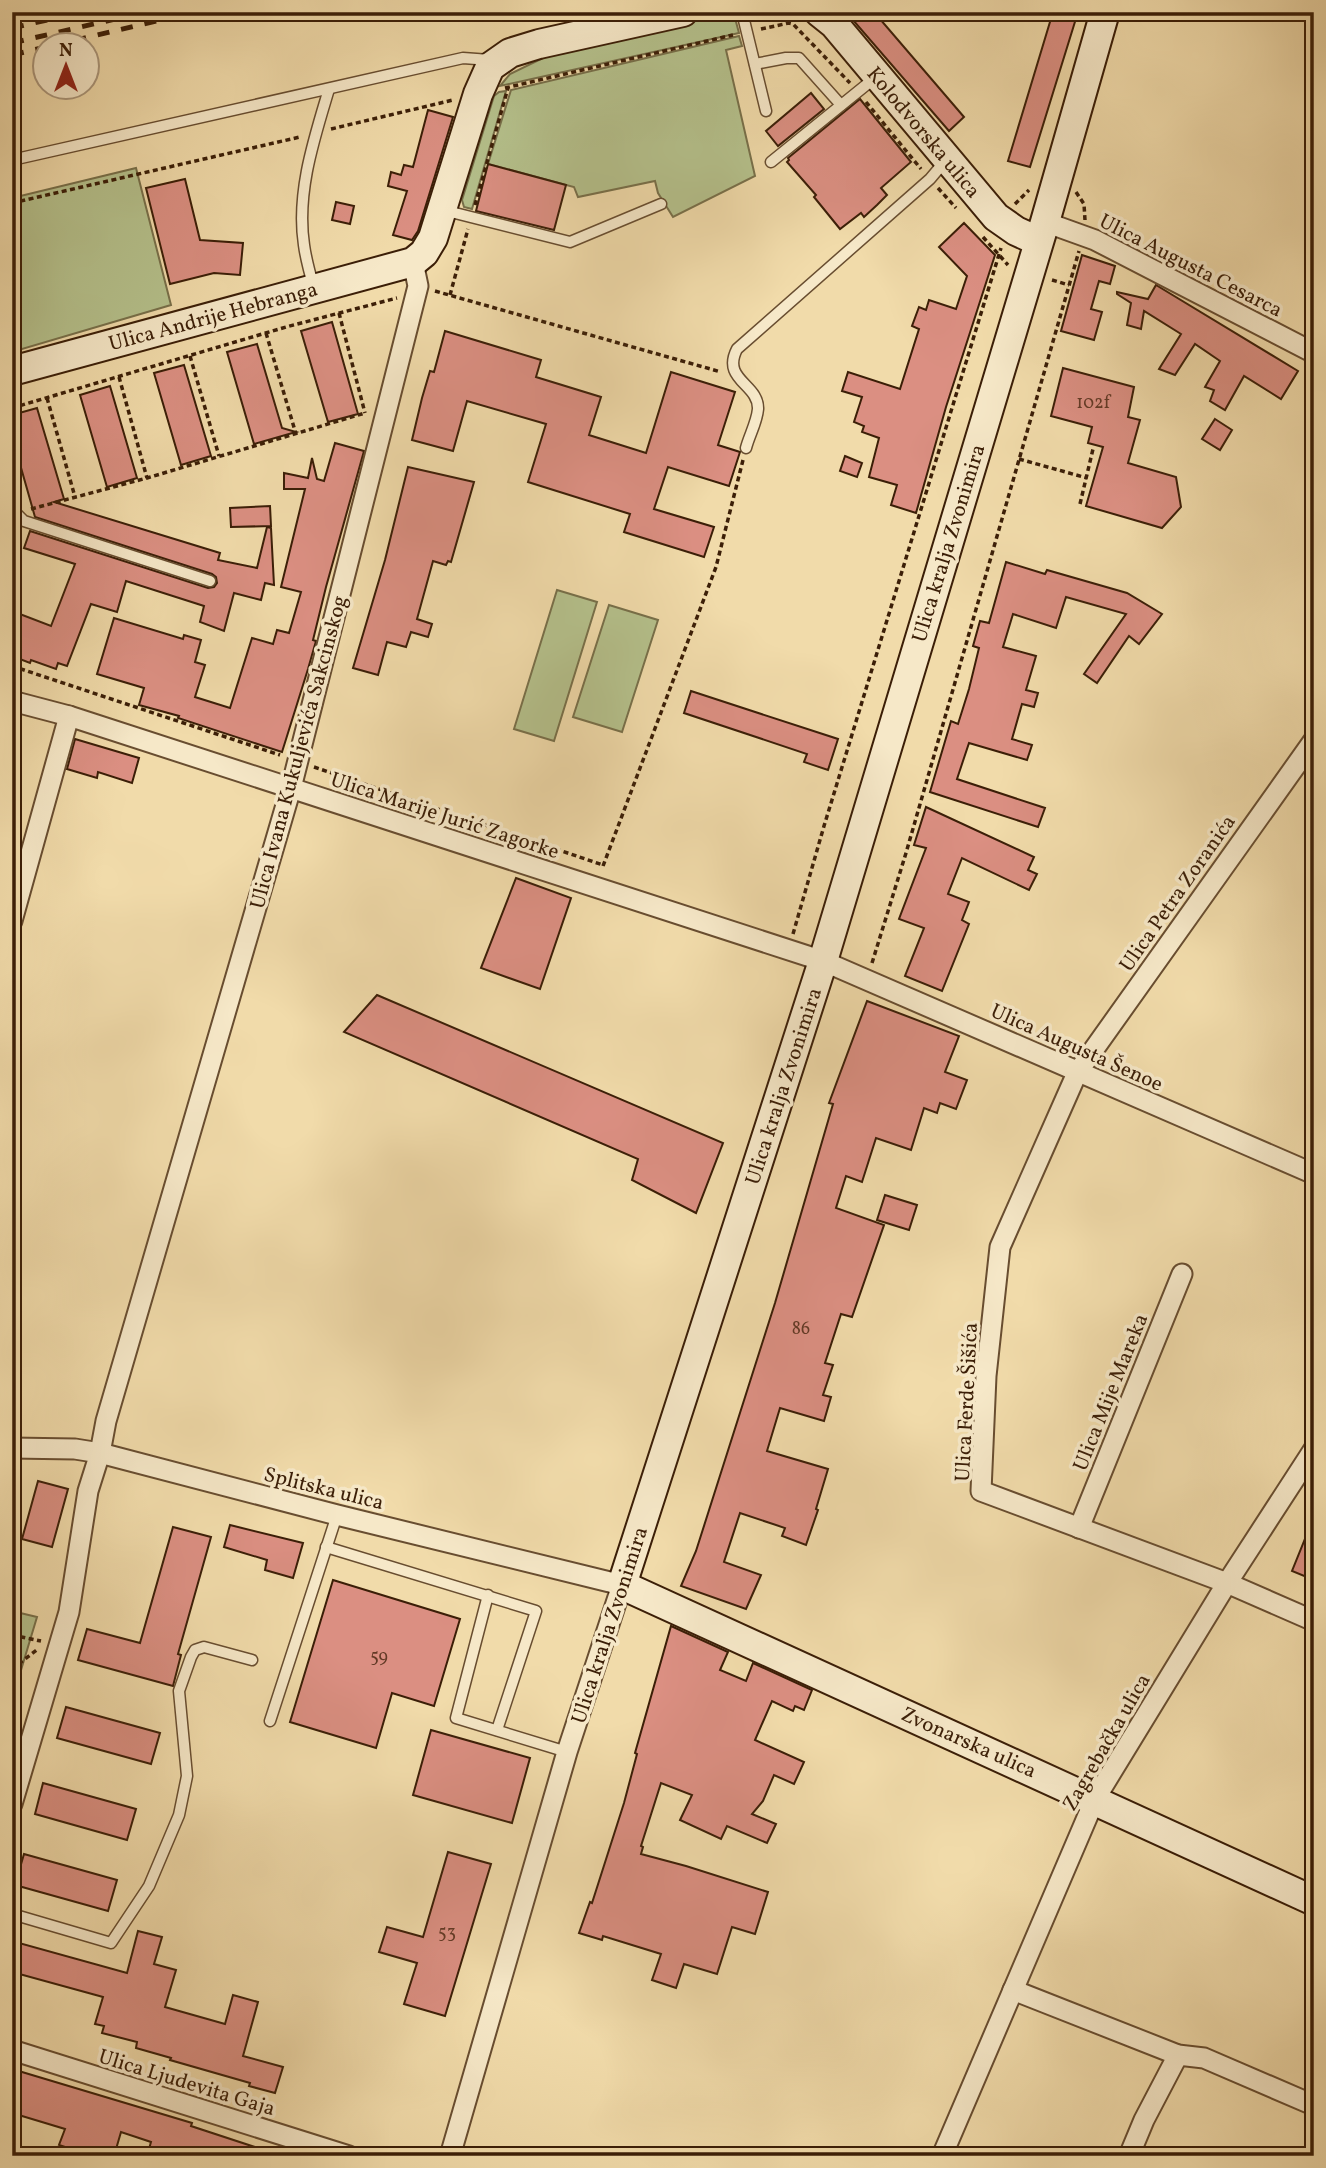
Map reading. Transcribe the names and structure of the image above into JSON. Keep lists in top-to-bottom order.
{
  "streets": {
    "main road": [
      "Kolodvorska ulica",
      "Ulica Andrije Hebranga",
      "Ulica kralja Zvonimira",
      "Zvonarska ulica"
    ],
    "street": [
      "Ulica Augusta Cesarca",
      "Ulica Ivana Kukuljevića Sakcinskog",
      "Ulica Marije Jurić Zagorke",
      "Ulica Petra Zoranića",
      "Ulica Augusta Šenoe",
      "Ulica Mije Mareka",
      "Ulica Ferde Šišića",
      "Splitska ulica",
      "Zagrebačka ulica",
      "Ulica Ljudevita Gaja"
    ]
  },
  "crossings": [
    ["Kolodvorska ulica", "Ulica Augusta Cesarca"],
    ["Kolodvorska ulica", "Ulica kralja Zvonimira"],
    ["Ulica Augusta Cesarca", "Ulica kralja Zvonimira"],
    ["Ulica Andrije Hebranga", "Ulica Ivana Kukuljevića Sakcinskog"],
    ["Ulica kralja Zvonimira", "Ulica Marije Jurić Zagorke"],
    ["Ulica kralja Zvonimira", "Ulica Augusta Šenoe"],
    ["Ulica kralja Zvonimira", "Splitska ulica"],
    ["Ulica kralja Zvonimira", "Zvonarska ulica"],
    ["Ulica Ivana Kukuljevića Sakcinskog", "Ulica Marije Jurić Zagorke"],
    ["Ulica Ivana Kukuljevića Sakcinskog", "Splitska ulica"],
    ["Ulica Marije Jurić Zagorke", "Ulica Augusta Šenoe"],
    ["Ulica Petra Zoranića", "Ulica Augusta Šenoe"],
    ["Ulica Petra Zoranića", "Ulica Ferde Šišića"],
    ["Ulica Augusta Šenoe", "Ulica Ferde Šišića"],
    ["Ulica Mije Mareka", "Ulica Ferde Šišića"],
    ["Ulica Ferde Šišića", "Zagrebačka ulica"],
    ["Splitska ulica", "Zvonarska ulica"],
    ["Zvonarska ulica", "Zagrebačka ulica"]
  ],
  "house_numbers": [
    "102f",
    "86",
    "59",
    "53"
  ],
  "north": "top"
}
